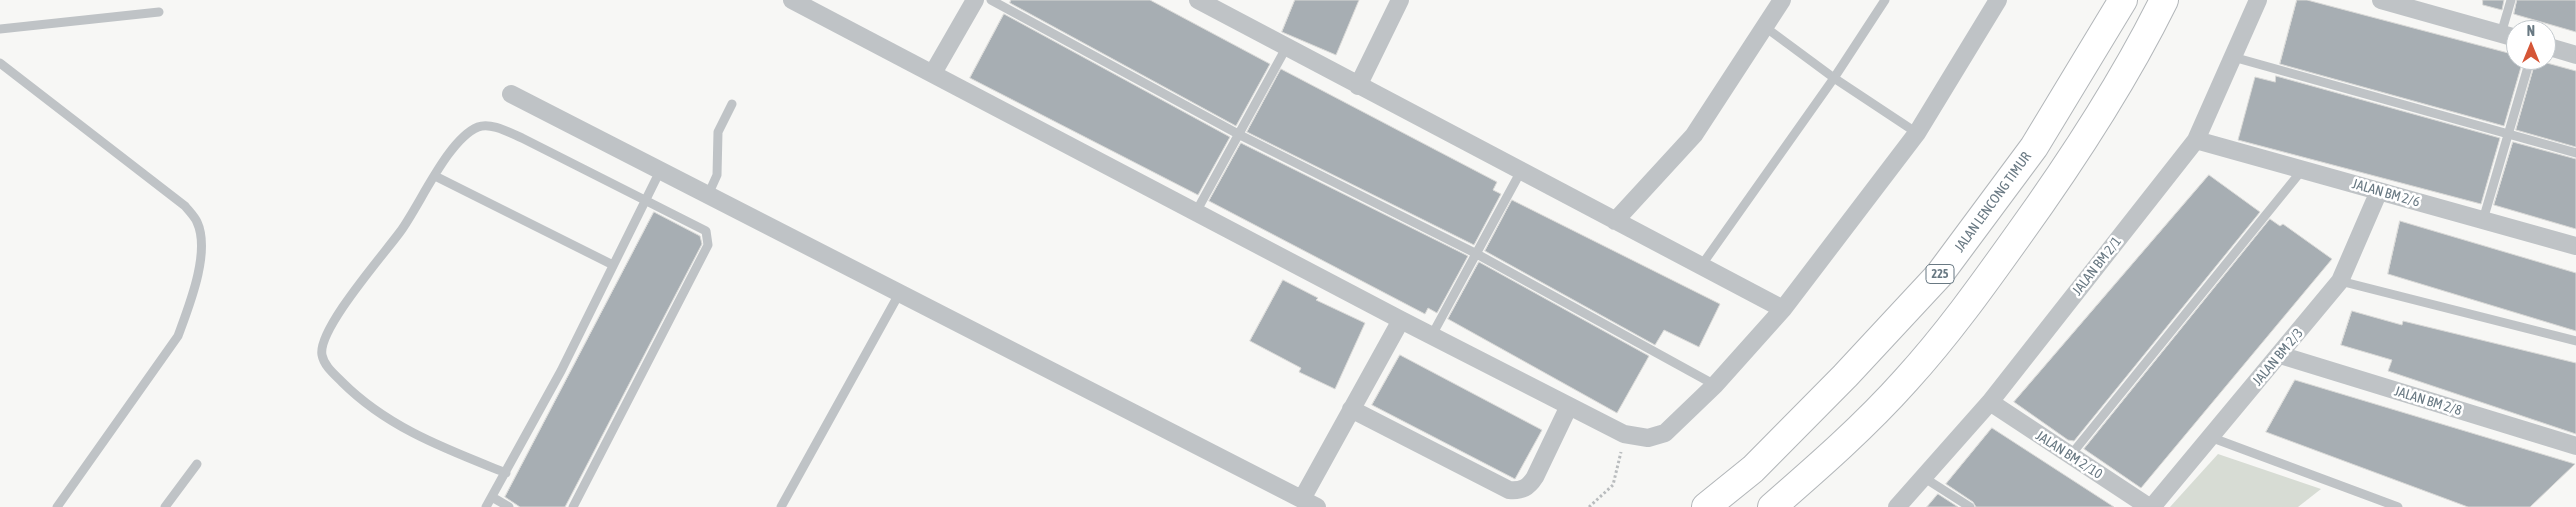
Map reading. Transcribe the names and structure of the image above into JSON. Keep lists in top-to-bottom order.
{
  "streets": {
    "highway": ["JALAN LENCONG TIMUR", "225"],
    "street": [
      "JALAN BM 2/6",
      "JALAN BM 2/1",
      "JALAN BM 2/3",
      "JALAN BM 2/8",
      "JALAN BM 2/10"
    ]
  },
  "crossings": [
    ["JALAN BM 2/6", "JALAN BM 2/1"],
    ["JALAN BM 2/6", "JALAN BM 2/3"],
    ["JALAN BM 2/1", "JALAN BM 2/10"],
    ["JALAN BM 2/3", "JALAN BM 2/8"],
    ["JALAN BM 2/3", "JALAN BM 2/10"]
  ],
  "north": "top"
}
